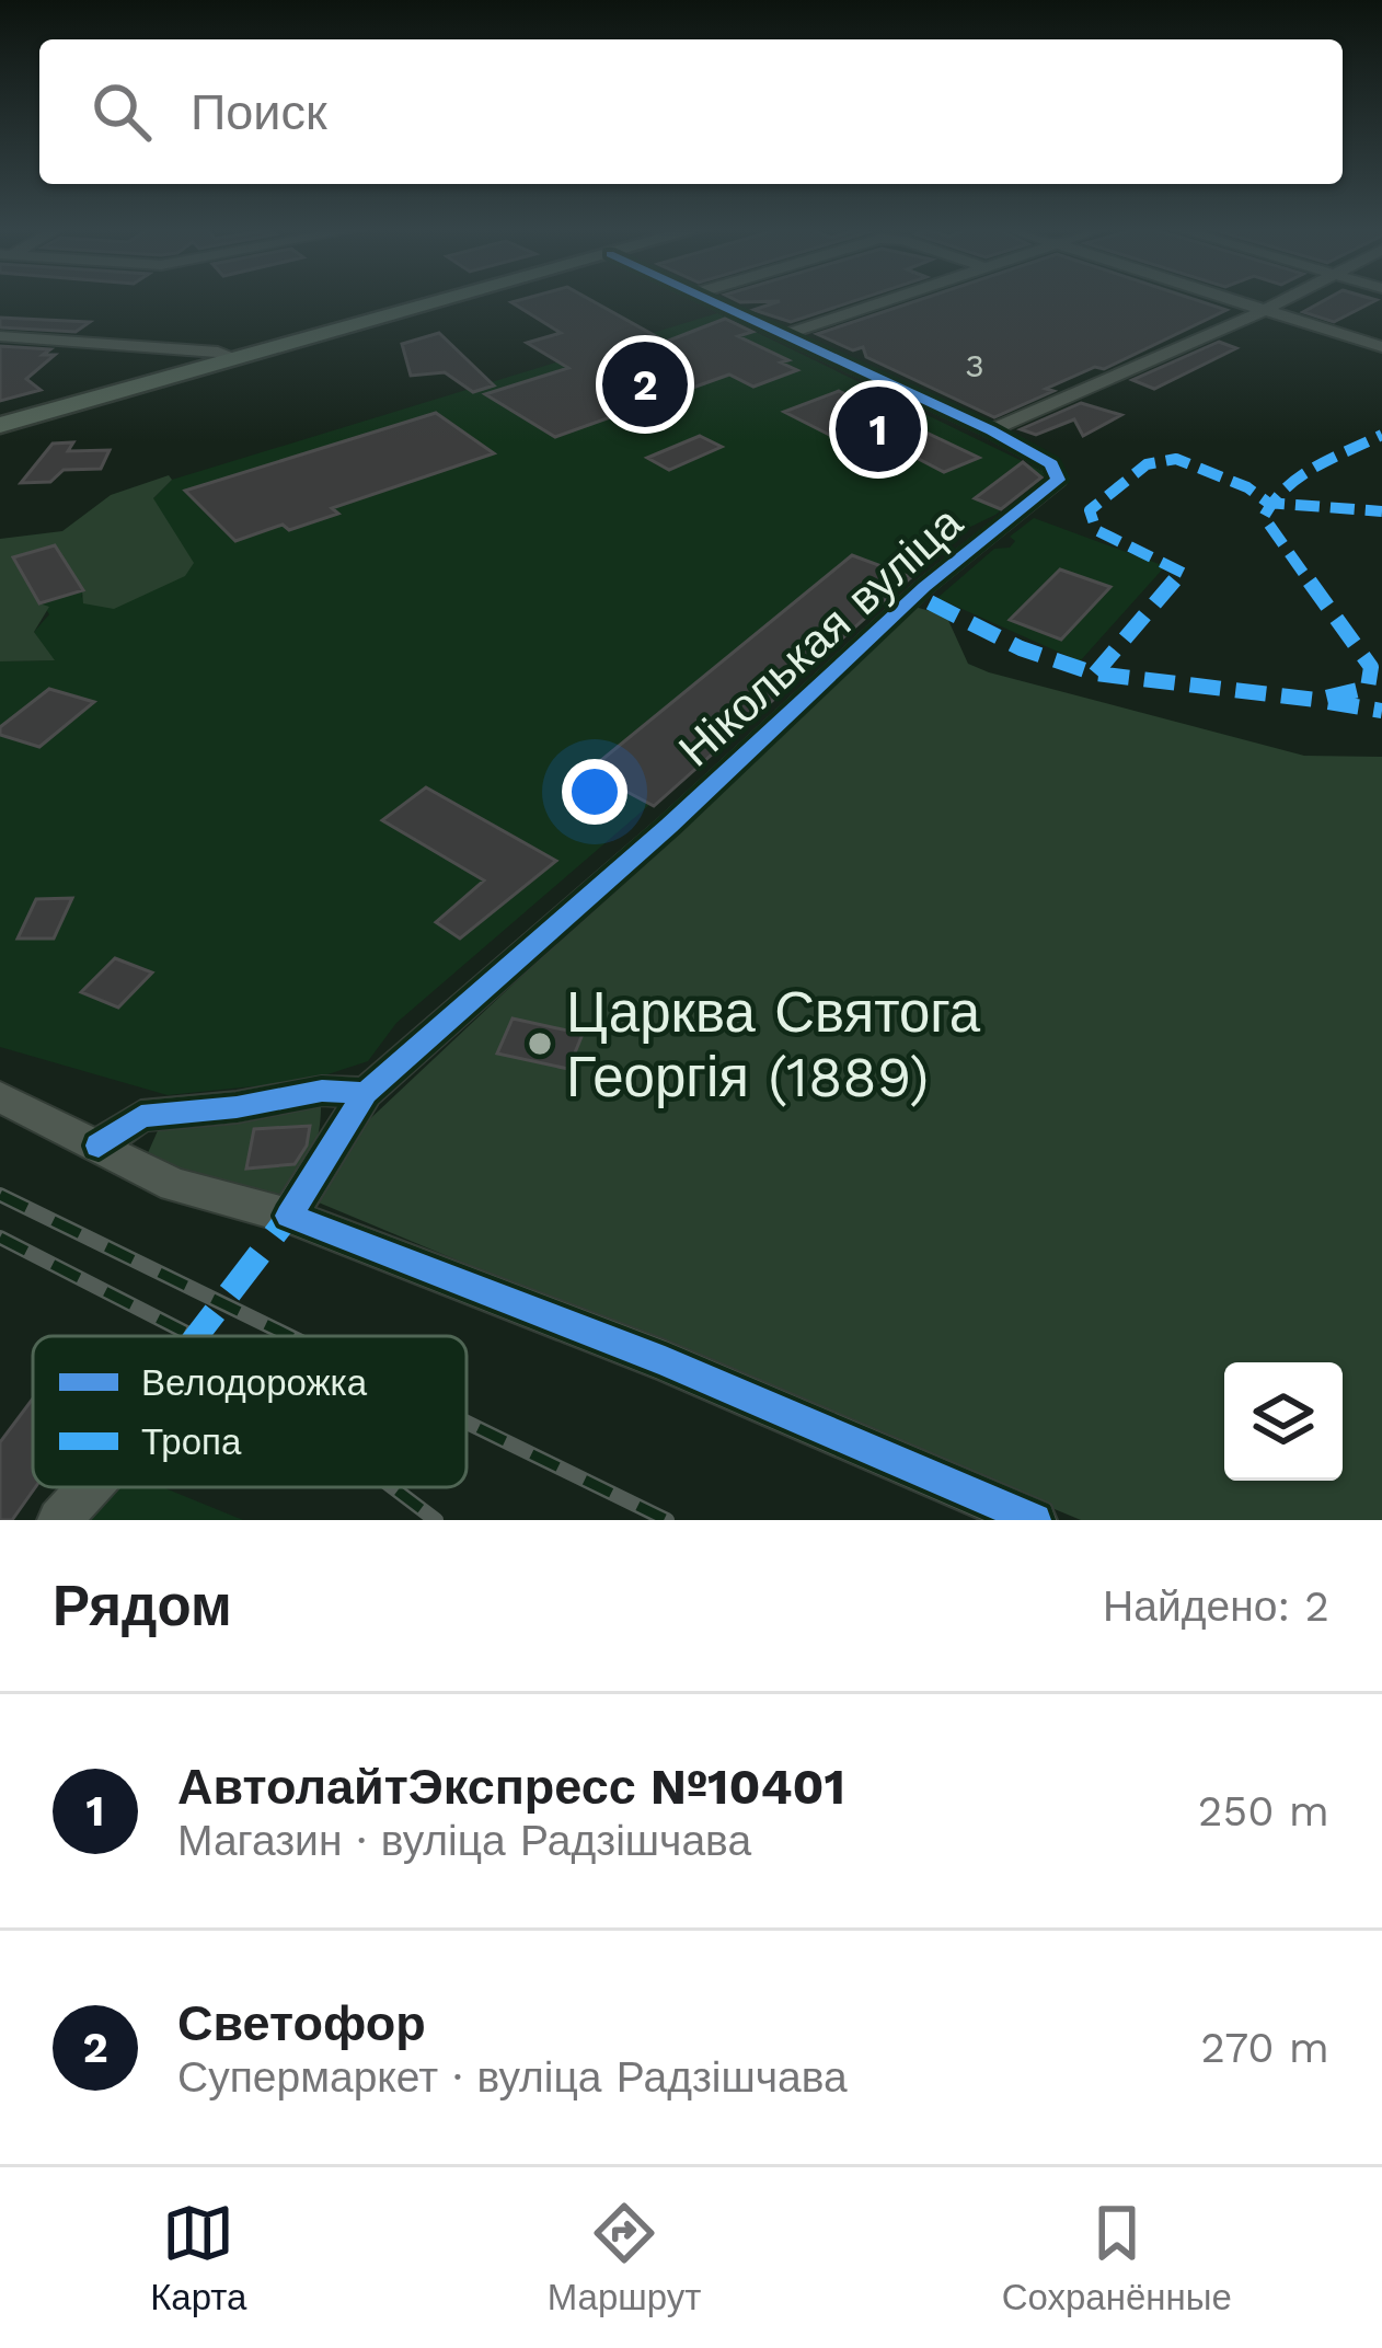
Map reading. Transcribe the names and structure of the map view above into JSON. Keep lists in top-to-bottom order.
{
  "streets": {
    "street": ["Ніколькая вуліца"]
  },
  "places": ["Царква Святога Георгія (1889)"],
  "house_numbers": ["3"],
  "legend": ["Велодорожка", "Тропа"],
  "page": {
    "search": "Поиск",
    "pins": ["2", "1"],
    "heading": ["Рядом", "Найдено: 2"],
    "list": [
      {
        "mark": "1",
        "name": "АвтолайтЭкспресс №10401",
        "note": "Магазин · вуліца Радзішчава",
        "value": "250 m"
      },
      {
        "mark": "2",
        "name": "Светофор",
        "note": "Супермаркет · вуліца Радзішчава",
        "value": "270 m"
      }
    ],
    "nav": ["Карта", "Маршрут", "Сохранённые"]
  }
}
